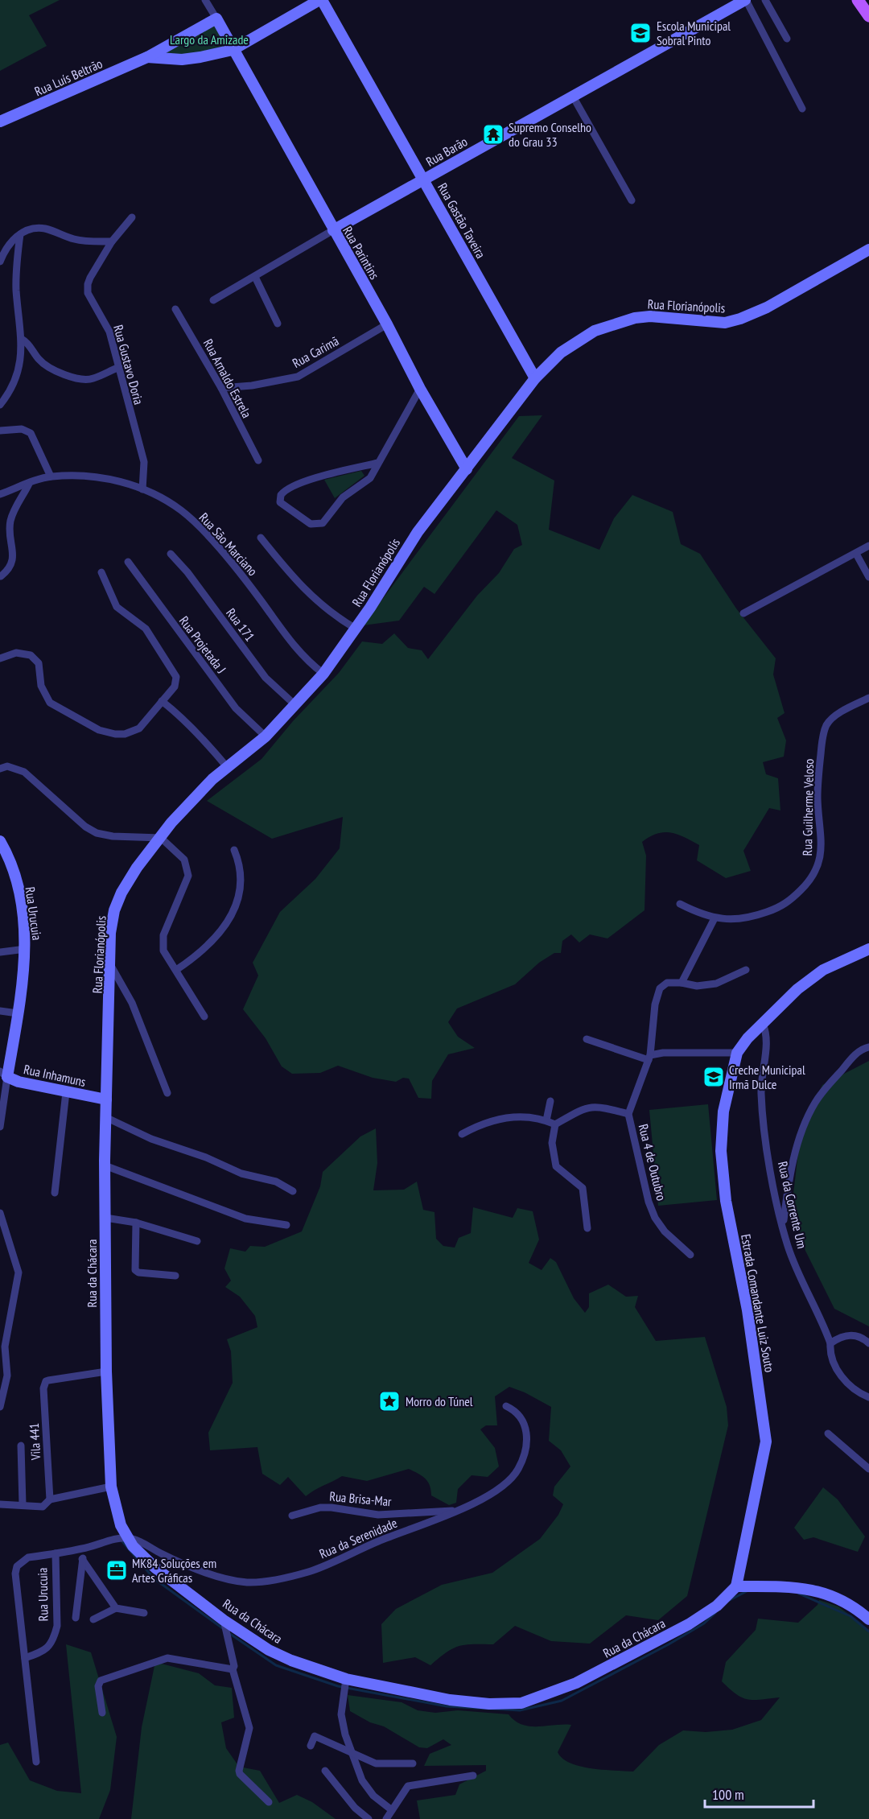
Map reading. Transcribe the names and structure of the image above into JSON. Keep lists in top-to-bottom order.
{
  "streets": {
    "street": [
      "Rua Luís Beltrão",
      "Rua Barão",
      "Rua Gastão Taveira",
      "Rua Parintins",
      "Rua Florianópolis",
      "Rua Carimã",
      "Rua Gustavo Doria",
      "Rua Arnaldo Estrela",
      "Rua São Marciano",
      "Rua 171",
      "Rua Projetada J",
      "Rua Guilherme Veloso",
      "Rua Urucuia",
      "Rua Inhamuns",
      "Rua 4 de Outubro",
      "Rua da Corrente Um",
      "Rua da Chácara",
      "Estrada Comandante Luiz Souto",
      "Vila 441",
      "Rua Brisa-Mar",
      "Rua da Serenidade"
    ]
  },
  "crossings": [
    ["Rua Luís Beltrão", "Rua Gastão Taveira"],
    ["Rua Luís Beltrão", "Rua Parintins"],
    ["Rua Barão", "Rua Gastão Taveira"],
    ["Rua Barão", "Rua Parintins"],
    ["Rua Gastão Taveira", "Rua Florianópolis"],
    ["Rua Parintins", "Rua Florianópolis"],
    ["Rua Parintins", "Rua Carimã"],
    ["Rua Florianópolis", "Rua São Marciano"],
    ["Rua Florianópolis", "Rua 171"],
    ["Rua Florianópolis", "Rua Projetada J"],
    ["Rua Florianópolis", "Rua Inhamuns"],
    ["Rua Florianópolis", "Rua da Chácara"],
    ["Rua Carimã", "Rua Arnaldo Estrela"],
    ["Rua Gustavo Doria", "Rua São Marciano"],
    ["Rua Urucuia", "Rua Inhamuns"],
    ["Rua Urucuia", "Rua da Chácara"],
    ["Rua Urucuia", "Rua da Serenidade"],
    ["Rua Inhamuns", "Rua da Chácara"],
    ["Rua da Corrente Um", "Estrada Comandante Luiz Souto"],
    ["Rua da Chácara", "Estrada Comandante Luiz Souto"],
    ["Rua da Chácara", "Vila 441"],
    ["Rua da Chácara", "Rua da Serenidade"],
    ["Rua Brisa-Mar", "Rua da Serenidade"]
  ],
  "parks": ["Largo da Amizade"],
  "places": {
    "school or university": ["Escola Municipal Sobral Pinto", "Creche Municipal Irmã Dulce"],
    "temple": ["Supremo Conselho do Grau 33"],
    "place": ["Morro do Túnel"],
    "office": ["MK84 Soluções em Artes Gráficas"]
  },
  "scale_bar": "100 m"
}
